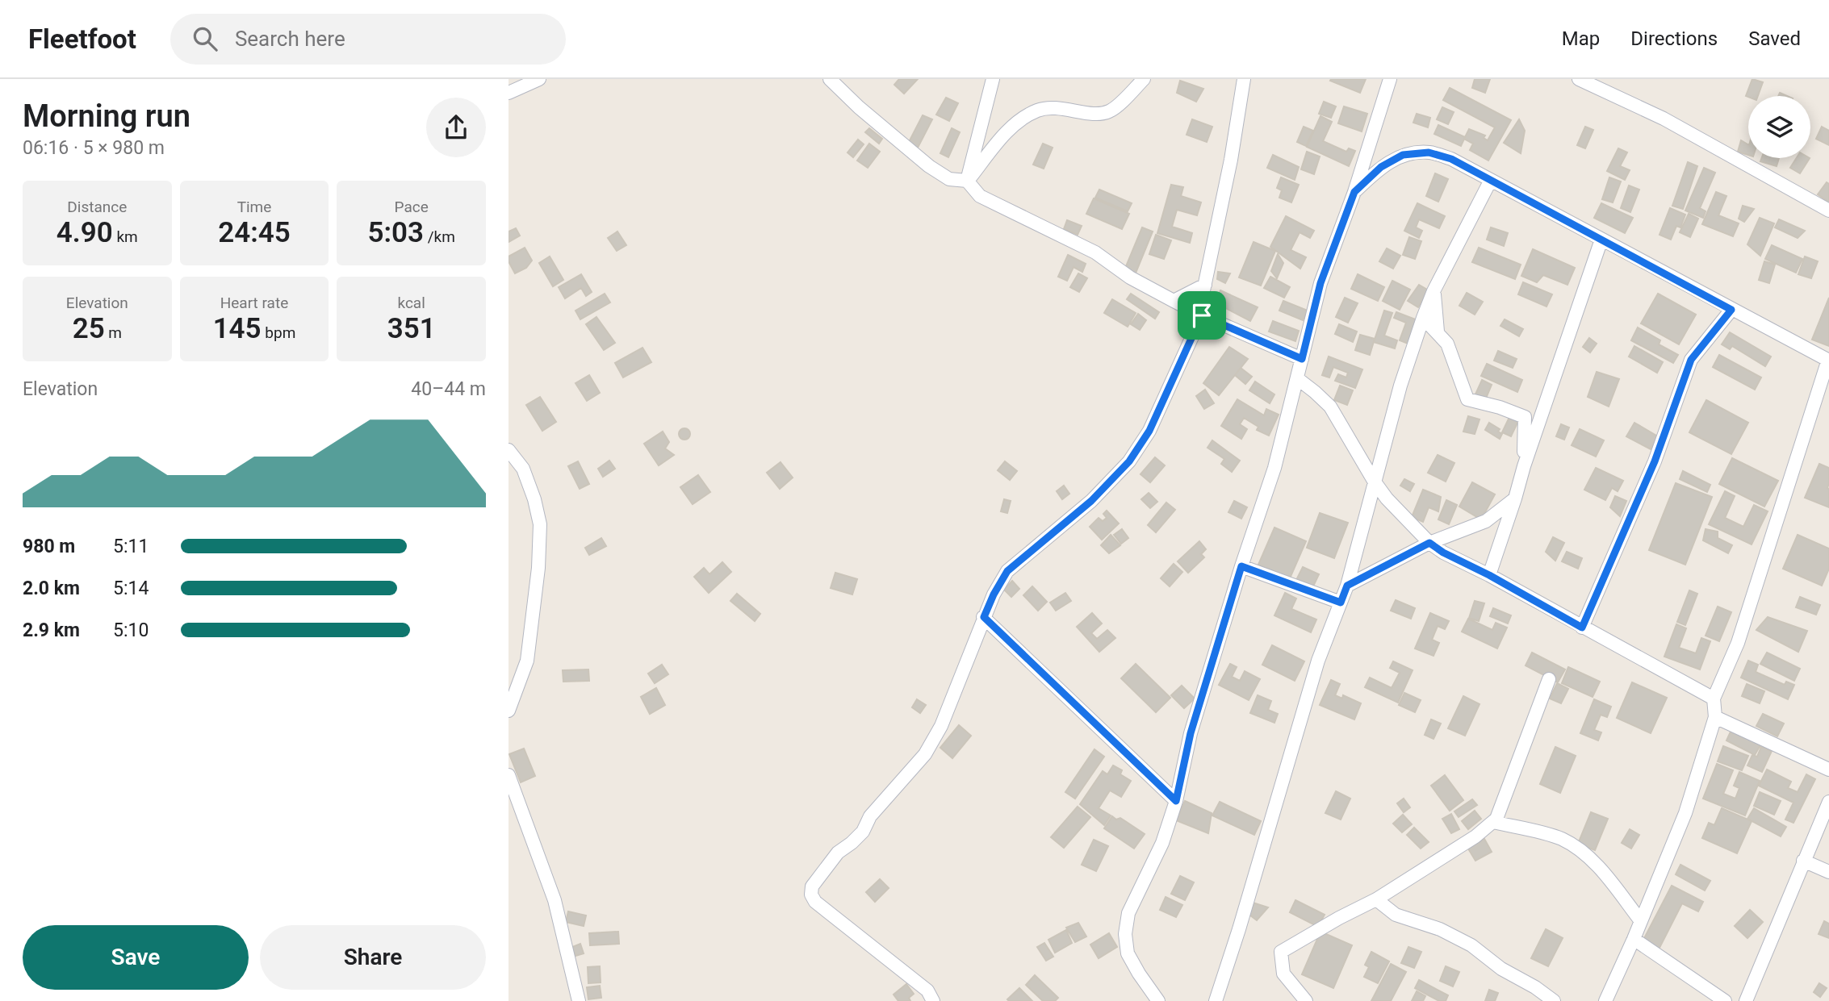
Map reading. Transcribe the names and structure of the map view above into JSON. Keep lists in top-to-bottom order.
{
  "page": {
    "header": "Fleetfoot",
    "search": "Search here",
    "nav": ["Map", "Directions", "Saved"],
    "heading": ["Morning run", "06:16 · 5 × 980 m"],
    "stats": [
      ["Distance", "4.90 km"],
      ["Time", "24:45"],
      ["Pace", "5:03 /km"],
      ["Elevation", "25 m"],
      ["Heart rate", "145 bpm"],
      ["kcal", "351"]
    ],
    "chart": ["Elevation", "40–44 m"],
    "list": [
      {
        "name": "980 m",
        "note": "5:11"
      },
      {
        "name": "2.0 km",
        "note": "5:14"
      },
      {
        "name": "2.9 km",
        "note": "5:10"
      }
    ],
    "buttons": ["Save", "Share"]
  }
}
